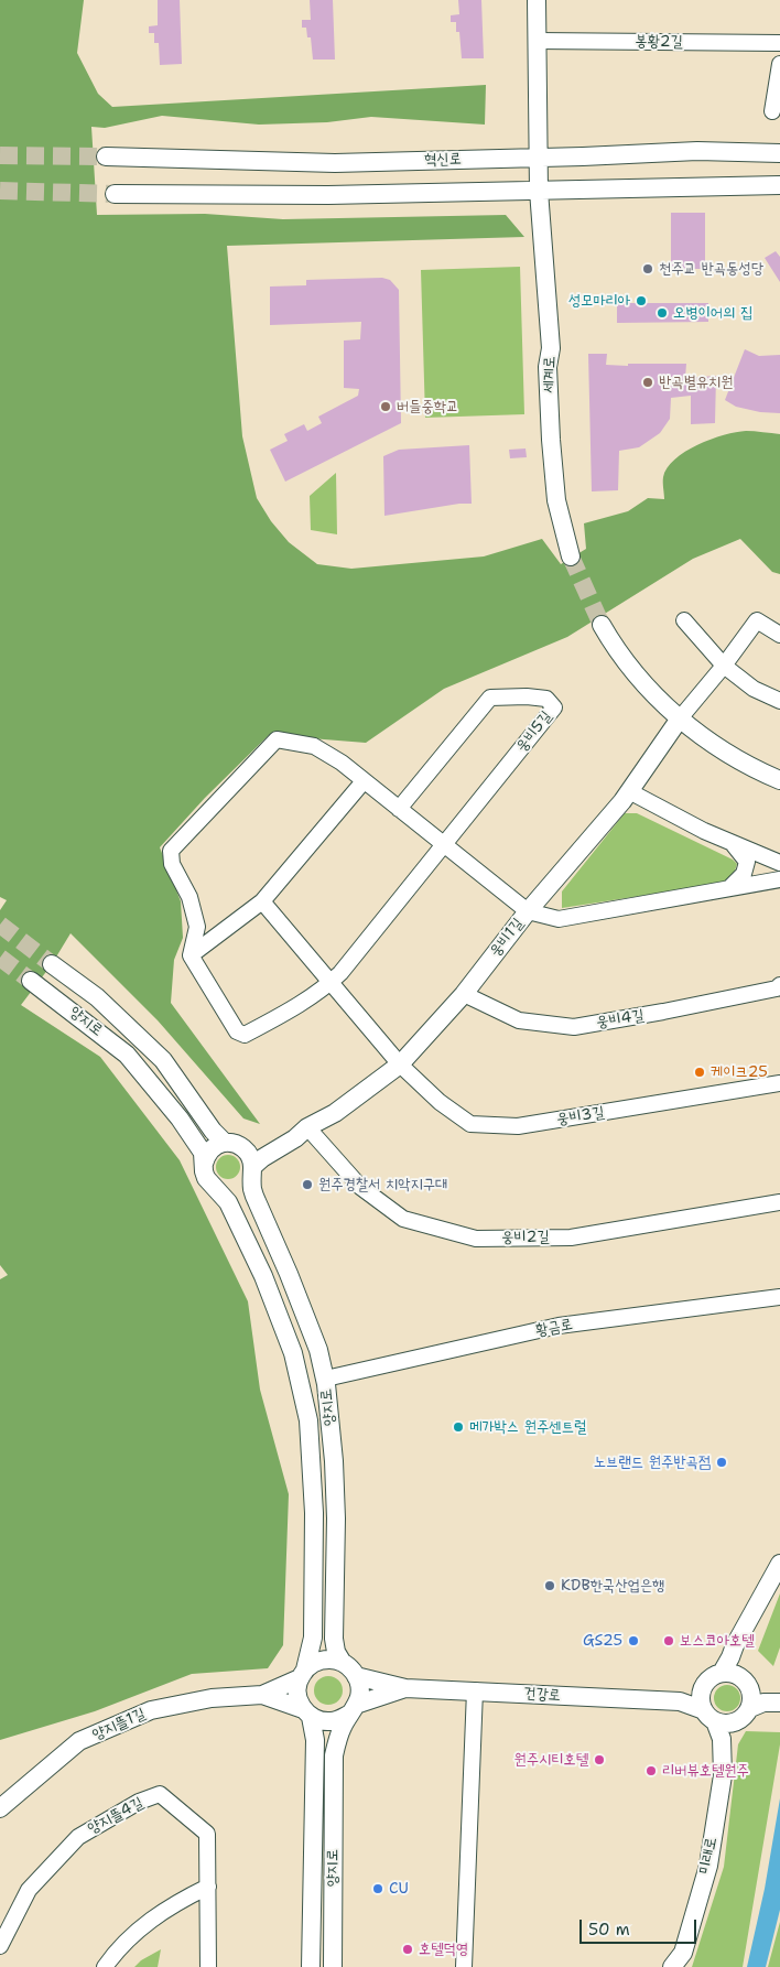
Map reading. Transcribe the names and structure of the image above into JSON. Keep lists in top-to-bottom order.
{
  "streets": {
    "street": [
      "봉황2길",
      "혁신로",
      "세계로",
      "웅비5길",
      "웅비1길",
      "웅비4길",
      "양지로",
      "웅비3길",
      "웅비2길",
      "황금로",
      "건강로",
      "양지뜰1길",
      "양지뜰4길",
      "미래로"
    ]
  },
  "crossings": [
    ["혁신로", "세계로"],
    ["웅비1길", "웅비4길"],
    ["웅비1길", "양지로"],
    ["웅비1길", "웅비3길"],
    ["웅비1길", "웅비2길"],
    ["건강로", "미래로"]
  ],
  "places": [
    "천주교 반곡동성당",
    "성모마리아",
    "오병이어의 집",
    "반곡별유치원",
    "버들중학교",
    "케이크25",
    "원주경찰서 치악지구대",
    "메가박스 원주센트럴",
    "노브랜드 원주반곡점",
    "KDB한국산업은행",
    "GS25",
    "보스코아호텔",
    "원주시티호텔",
    "리버뷰호텔원주",
    "CU",
    "호텔덕영"
  ],
  "scale_bar": "50 m"
}
